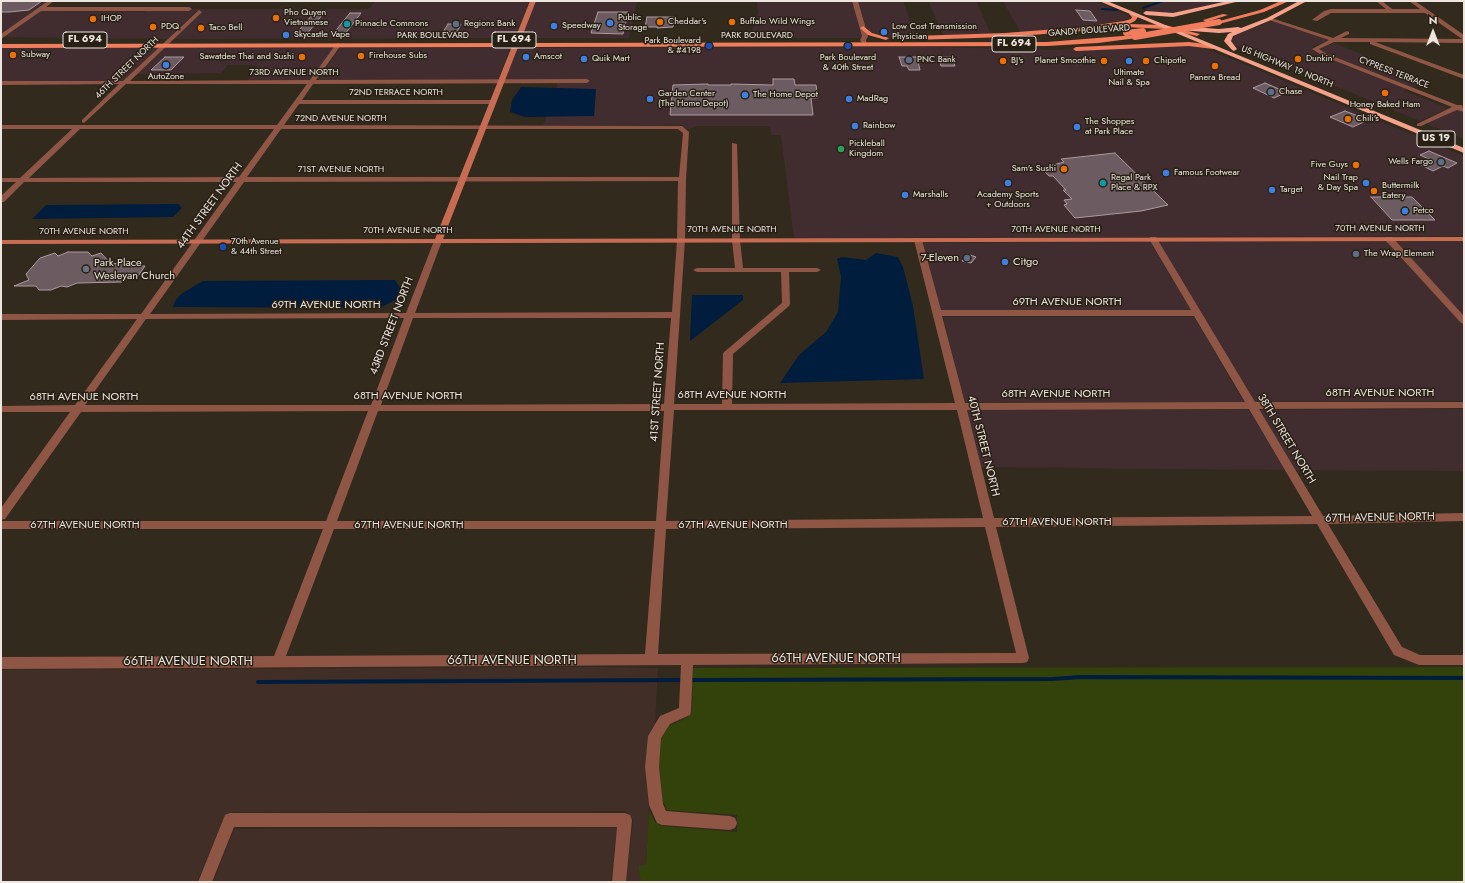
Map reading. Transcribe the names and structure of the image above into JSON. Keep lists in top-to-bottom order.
{
  "streets": {
    "highway": ["US HIGHWAY 19 NORTH", "US 19"],
    "main road": ["GANDY BOULEVARD", "PARK BOULEVARD", "FL 694"],
    "street": [
      "46TH STREET NORTH",
      "73RD AVENUE NORTH",
      "CYPRESS TERRACE",
      "72ND TERRACE NORTH",
      "72ND AVENUE NORTH",
      "71ST AVENUE NORTH",
      "44TH STREET NORTH",
      "70TH AVENUE NORTH",
      "69TH AVENUE NORTH",
      "43RD STREET NORTH",
      "41ST STREET NORTH",
      "68TH AVENUE NORTH",
      "38TH STREET NORTH",
      "40TH STREET NORTH",
      "67TH AVENUE NORTH",
      "66TH AVENUE NORTH"
    ]
  },
  "crossings": [
    ["GANDY BOULEVARD", "PARK BOULEVARD"],
    ["PARK BOULEVARD", "46TH STREET NORTH"],
    ["PARK BOULEVARD", "44TH STREET NORTH"],
    ["PARK BOULEVARD", "43RD STREET NORTH"],
    ["46TH STREET NORTH", "73RD AVENUE NORTH"],
    ["73RD AVENUE NORTH", "44TH STREET NORTH"],
    ["73RD AVENUE NORTH", "43RD STREET NORTH"],
    ["72ND TERRACE NORTH", "44TH STREET NORTH"],
    ["72ND TERRACE NORTH", "43RD STREET NORTH"],
    ["72ND AVENUE NORTH", "44TH STREET NORTH"],
    ["72ND AVENUE NORTH", "43RD STREET NORTH"],
    ["72ND AVENUE NORTH", "41ST STREET NORTH"],
    ["71ST AVENUE NORTH", "44TH STREET NORTH"],
    ["71ST AVENUE NORTH", "43RD STREET NORTH"],
    ["71ST AVENUE NORTH", "41ST STREET NORTH"],
    ["44TH STREET NORTH", "70TH AVENUE NORTH"],
    ["44TH STREET NORTH", "69TH AVENUE NORTH"],
    ["44TH STREET NORTH", "68TH AVENUE NORTH"],
    ["70TH AVENUE NORTH", "43RD STREET NORTH"],
    ["70TH AVENUE NORTH", "41ST STREET NORTH"],
    ["70TH AVENUE NORTH", "38TH STREET NORTH"],
    ["70TH AVENUE NORTH", "40TH STREET NORTH"],
    ["69TH AVENUE NORTH", "43RD STREET NORTH"],
    ["69TH AVENUE NORTH", "41ST STREET NORTH"],
    ["69TH AVENUE NORTH", "38TH STREET NORTH"],
    ["69TH AVENUE NORTH", "40TH STREET NORTH"],
    ["43RD STREET NORTH", "68TH AVENUE NORTH"],
    ["43RD STREET NORTH", "67TH AVENUE NORTH"],
    ["43RD STREET NORTH", "66TH AVENUE NORTH"],
    ["41ST STREET NORTH", "68TH AVENUE NORTH"],
    ["41ST STREET NORTH", "67TH AVENUE NORTH"],
    ["41ST STREET NORTH", "66TH AVENUE NORTH"],
    ["68TH AVENUE NORTH", "38TH STREET NORTH"],
    ["68TH AVENUE NORTH", "40TH STREET NORTH"],
    ["38TH STREET NORTH", "67TH AVENUE NORTH"],
    ["40TH STREET NORTH", "67TH AVENUE NORTH"],
    ["40TH STREET NORTH", "66TH AVENUE NORTH"]
  ],
  "places": [
    "Pho Quyen Vietnamese",
    "IHOP",
    "Cheddar's",
    "Buffalo Wild Wings",
    "Public Storage",
    "Pinnacle Commons",
    "Regions Bank",
    "Speedway",
    "PDQ",
    "Taco Bell",
    "Low Cost Transmission Physician",
    "Skycastle Vape",
    "Park Boulevard & #4198",
    "Park Boulevard & 40th Street",
    "Subway",
    "Firehouse Subs",
    "Sawatdee Thai and Sushi",
    "Amscot",
    "Quik Mart",
    "Dunkin'",
    "PNC Bank",
    "BJ's",
    "Planet Smoothie",
    "Ultimate Nail & Spa",
    "Chipotle",
    "AutoZone",
    "Panera Bread",
    "Chase",
    "Honey Baked Ham",
    "The Home Depot",
    "Garden Center (The Home Depot)",
    "MadRag",
    "Chili's",
    "Rainbow",
    "The Shoppes at Park Place",
    "Pickleball Kingdom",
    "Wells Fargo",
    "Five Guys",
    "Sam's Sushi",
    "Famous Footwear",
    "Academy Sports + Outdoors",
    "Regal Park Place & RPX",
    "Nail Trap & Day Spa",
    "Target",
    "Buttermilk Eatery",
    "Marshalls",
    "Petco",
    "70th Avenue & 44th Street",
    "The Wrap Element",
    "7-Eleven",
    "Citgo",
    "Park Place Wesleyan Church"
  ],
  "north": "top"
}
